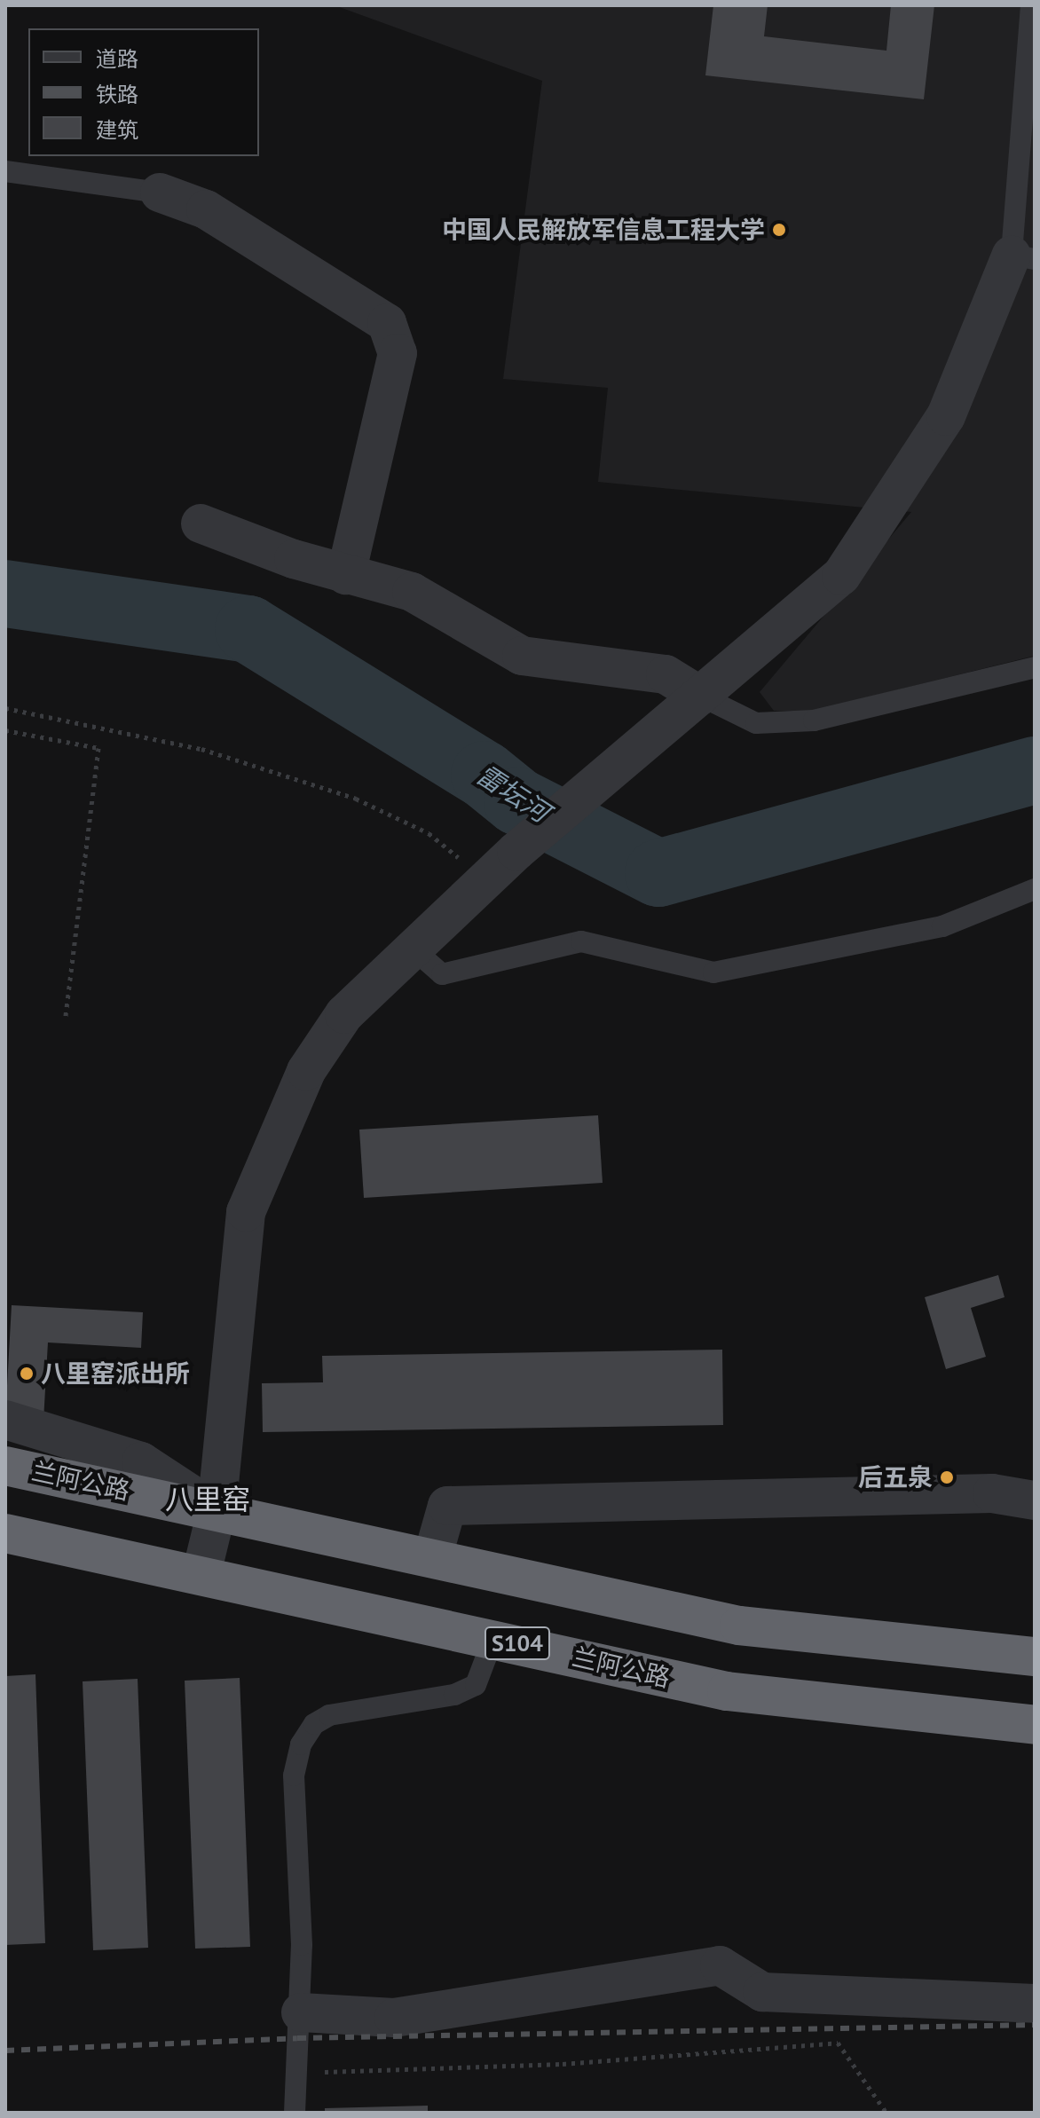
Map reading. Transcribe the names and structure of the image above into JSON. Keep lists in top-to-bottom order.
{
  "streets": {
    "highway": ["兰阿公路", "S104"]
  },
  "districts": ["八里窑"],
  "water": ["雷坛河"],
  "places": ["中国人民解放军信息工程大学", "八里窑派出所", "后五泉"],
  "legend": ["道路", "铁路", "建筑"]
}
